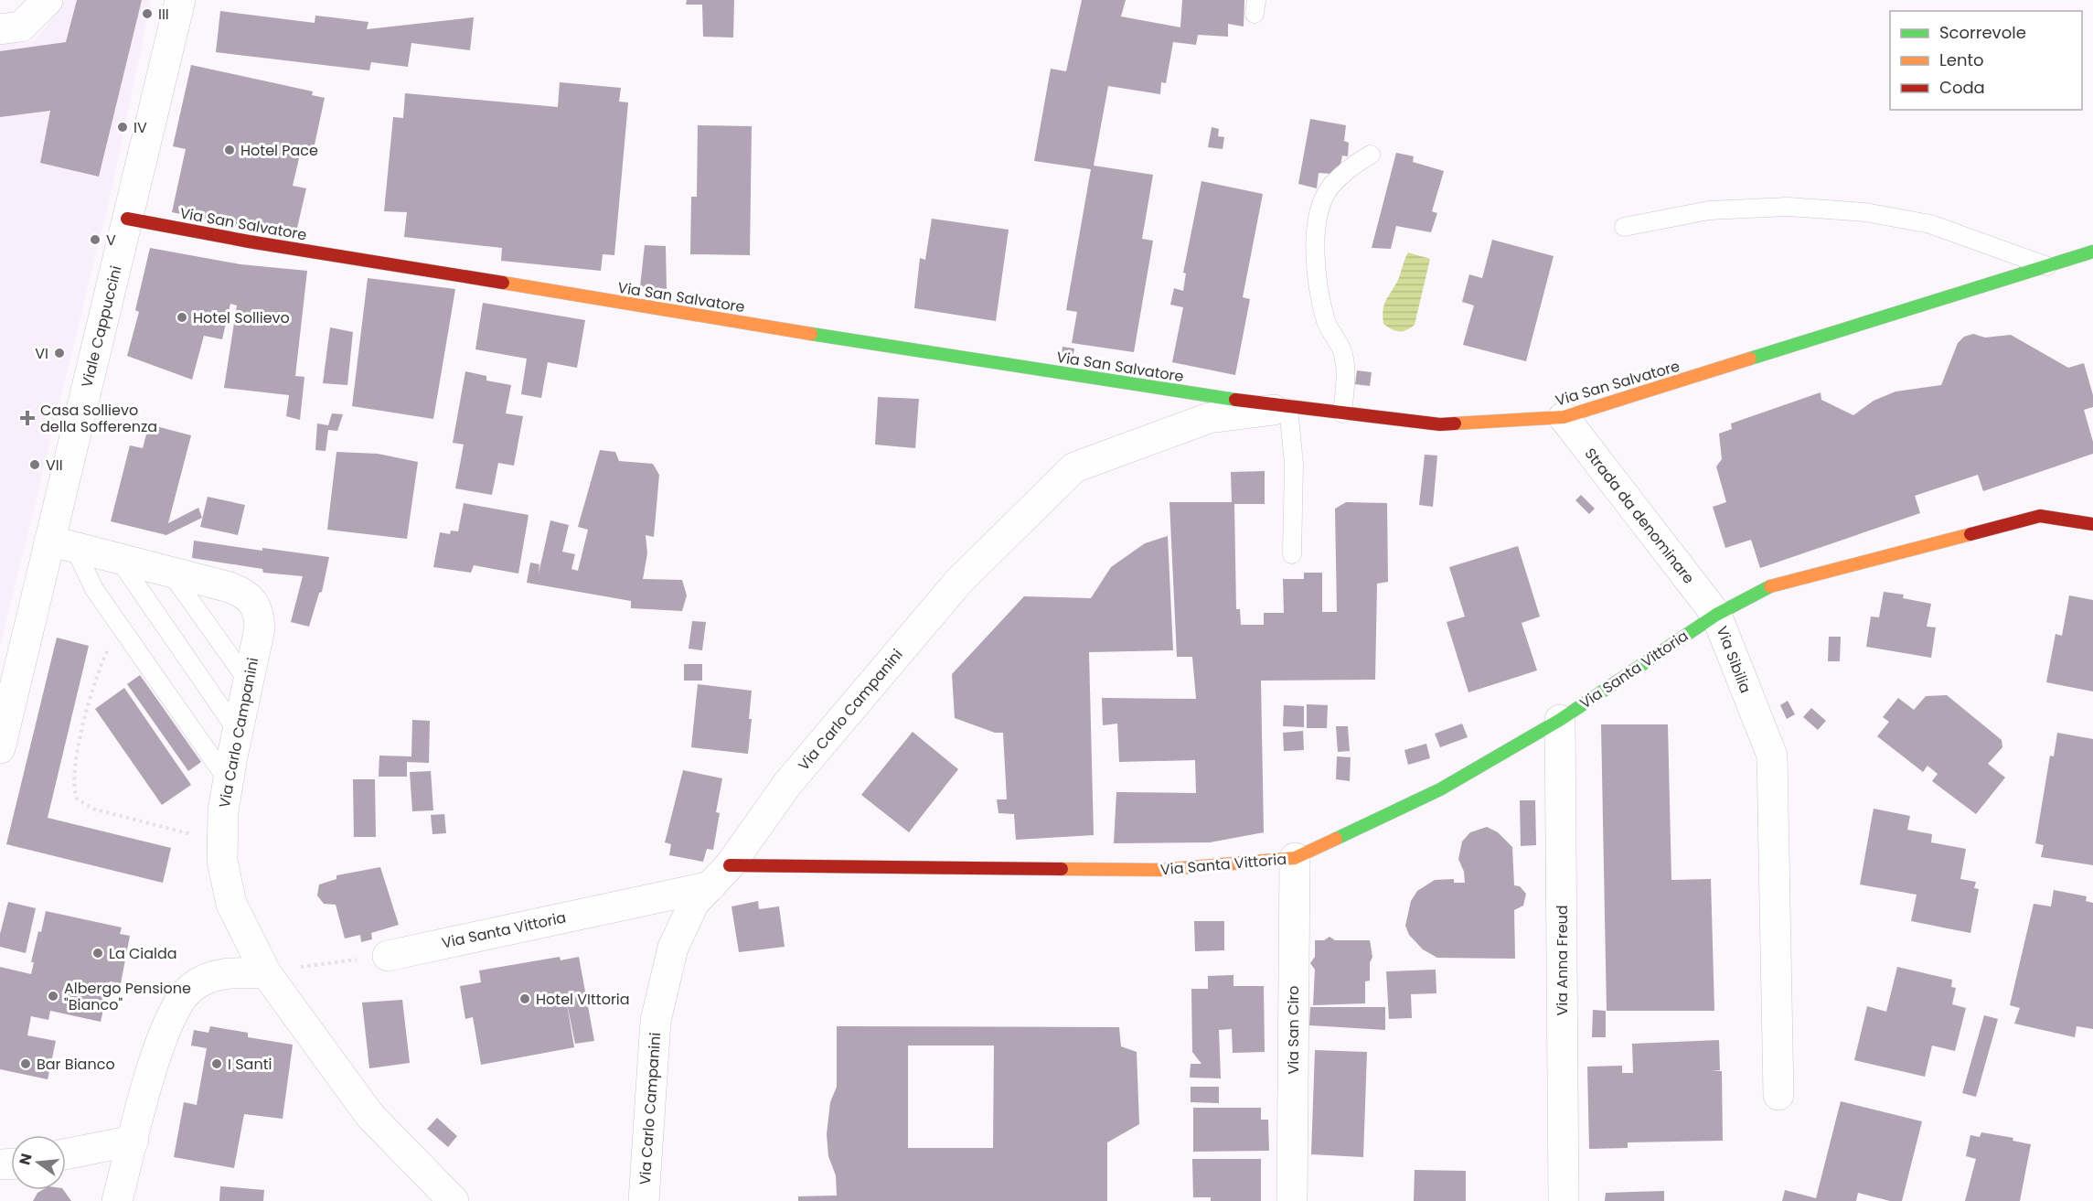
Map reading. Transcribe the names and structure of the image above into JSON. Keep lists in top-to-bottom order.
{
  "streets": {
    "street": [
      "Via San Salvatore",
      "Viale Cappuccini",
      "Strada da denominare",
      "Via Sibilia",
      "Via Santa Vittoria",
      "Via Carlo Campanini",
      "Via Anna Freud",
      "Via San Ciro"
    ]
  },
  "crossings": [
    ["Via San Salvatore", "Viale Cappuccini"],
    ["Via San Salvatore", "Strada da denominare"],
    ["Via San Salvatore", "Via Carlo Campanini"],
    ["Viale Cappuccini", "Via Carlo Campanini"],
    ["Strada da denominare", "Via Sibilia"],
    ["Strada da denominare", "Via Santa Vittoria"],
    ["Via Sibilia", "Via Santa Vittoria"],
    ["Via Santa Vittoria", "Via Carlo Campanini"],
    ["Via Santa Vittoria", "Via Anna Freud"],
    ["Via Santa Vittoria", "Via San Ciro"]
  ],
  "places": {
    "other": [
      "III",
      "IV",
      "Hotel Pace",
      "V",
      "Hotel Sollievo",
      "VI",
      "VII",
      "La Cialda",
      "Albergo Pensione \"Bianco\"",
      "Hotel VIttoria",
      "Bar Bianco",
      "I Santi"
    ],
    "health": ["Casa Sollievo della Sofferenza"]
  },
  "legend": ["Scorrevole", "Lento", "Coda"],
  "north": "left"
}
